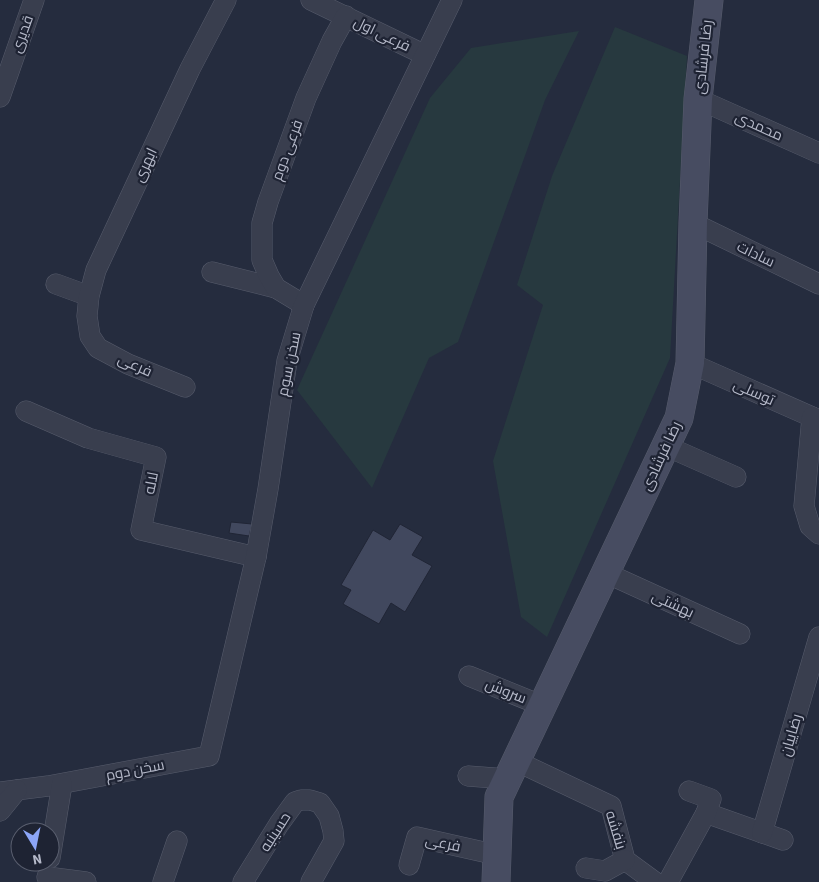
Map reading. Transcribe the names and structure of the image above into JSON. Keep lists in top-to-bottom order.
{
  "streets": {
    "main road": ["رضا فرشادی"],
    "street": [
      "قدیری",
      "فرعی اول",
      "محمدی",
      "فرعی دوم",
      "ابهری",
      "سادات",
      "سخن سوم",
      "فرعی",
      "توسلی",
      "لاله",
      "بهشتی",
      "سروش",
      "رضاییان",
      "سخن دوم",
      "بنفشه",
      "حسینیه"
    ]
  },
  "crossings": [
    ["فرعی اول", "فرعی دوم"],
    ["فرعی اول", "سخن سوم"],
    ["رضا فرشادی", "محمدی"],
    ["رضا فرشادی", "سادات"],
    ["رضا فرشادی", "فرعی"],
    ["رضا فرشادی", "توسلی"],
    ["رضا فرشادی", "بهشتی"],
    ["رضا فرشادی", "سروش"],
    ["رضا فرشادی", "بنفشه"],
    ["ابهری", "فرعی"],
    ["سخن سوم", "لاله"],
    ["سخن سوم", "سخن دوم"]
  ],
  "north": "bottom"
}
